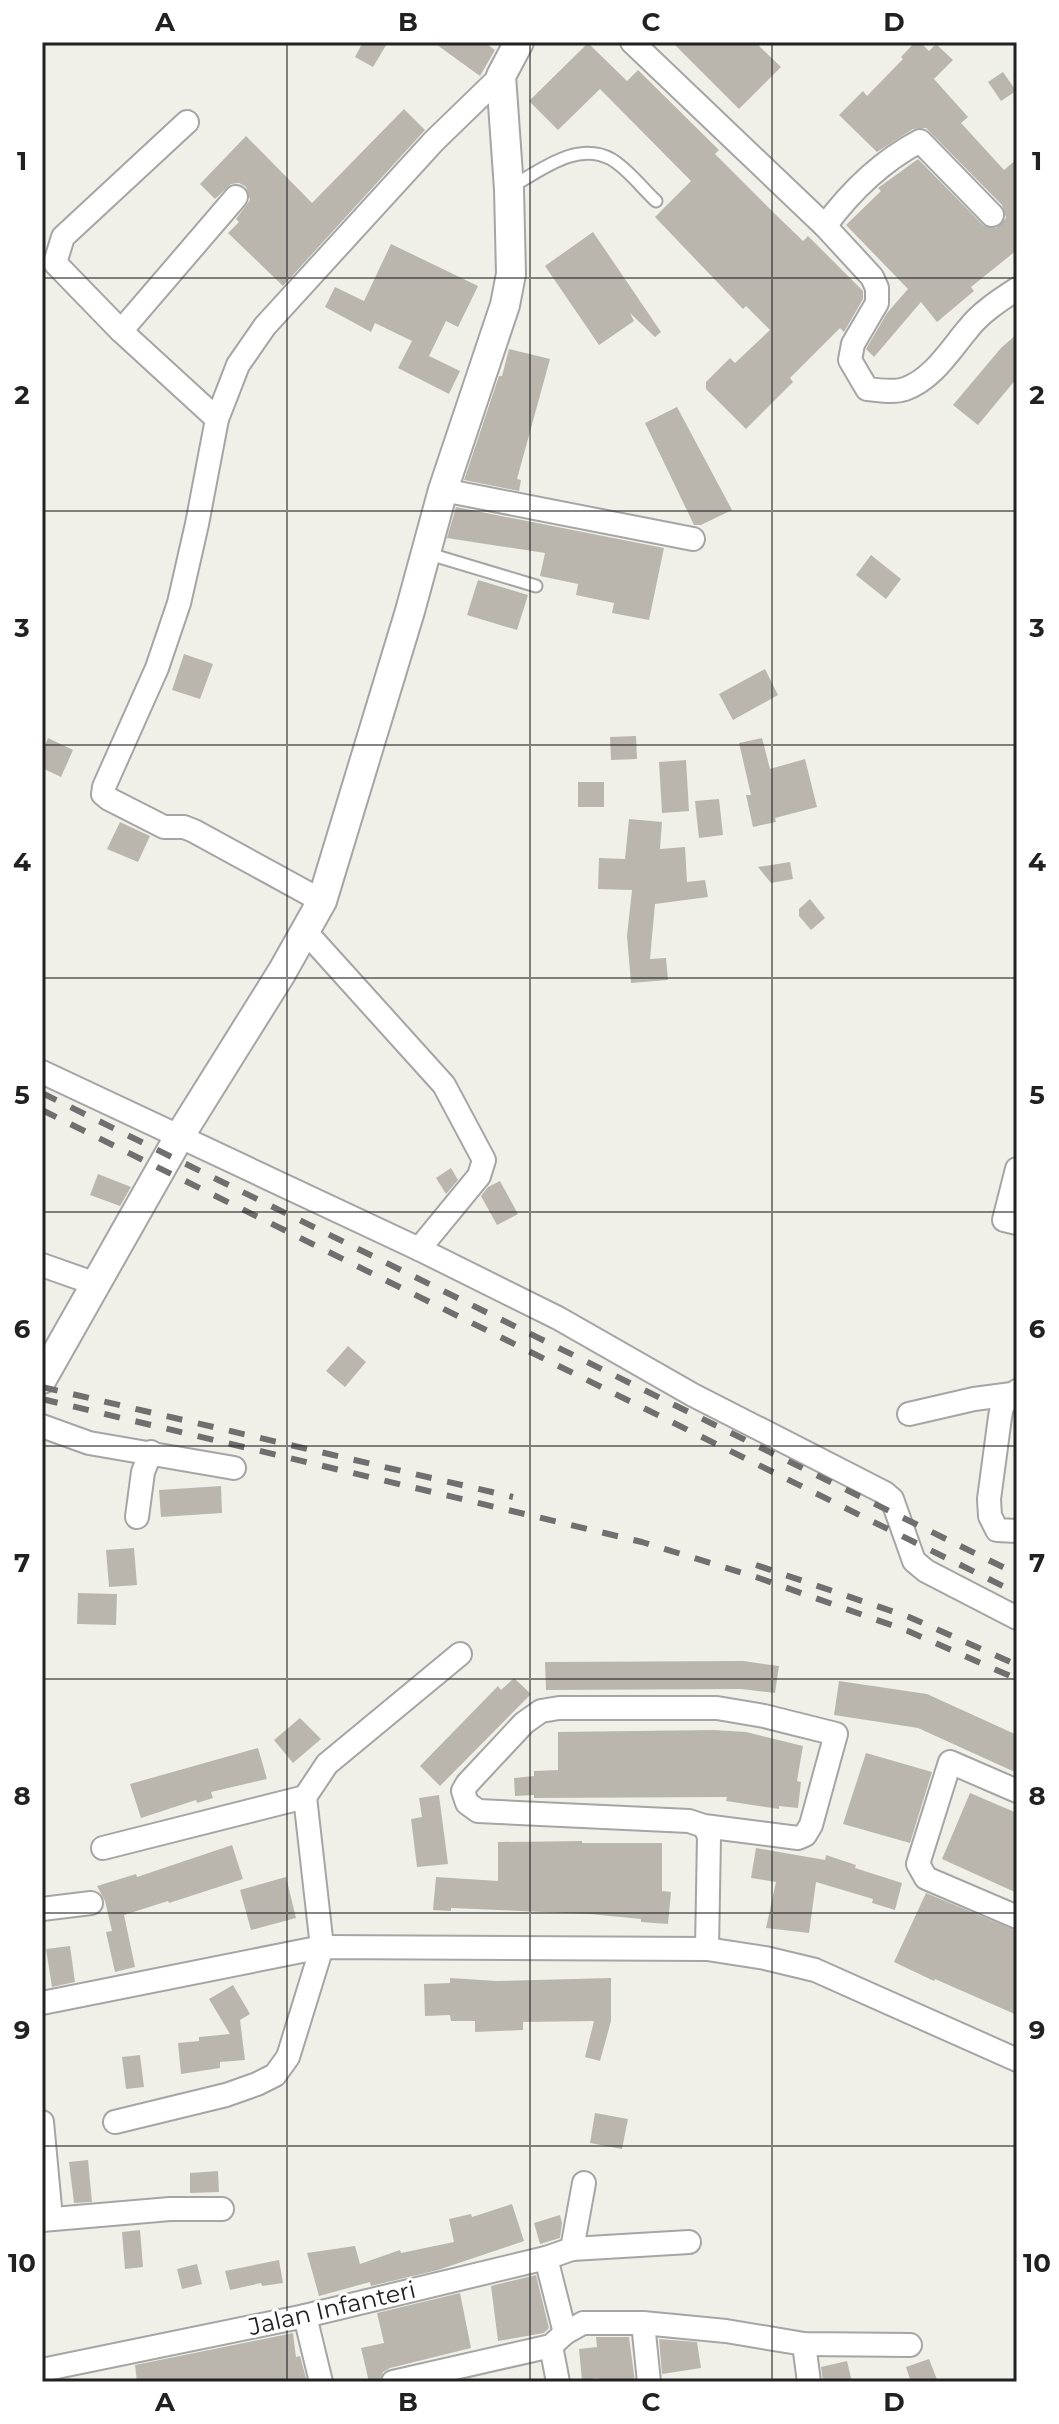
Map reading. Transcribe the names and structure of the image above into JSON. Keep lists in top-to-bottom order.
{
  "streets": {
    "street": ["Jalan Infanteri"]
  },
  "grid": {
    "columns": [
      "A",
      "B",
      "C",
      "D"
    ],
    "rows": [
      "1",
      "2",
      "3",
      "4",
      "5",
      "6",
      "7",
      "8",
      "9",
      "10"
    ]
  }
}
